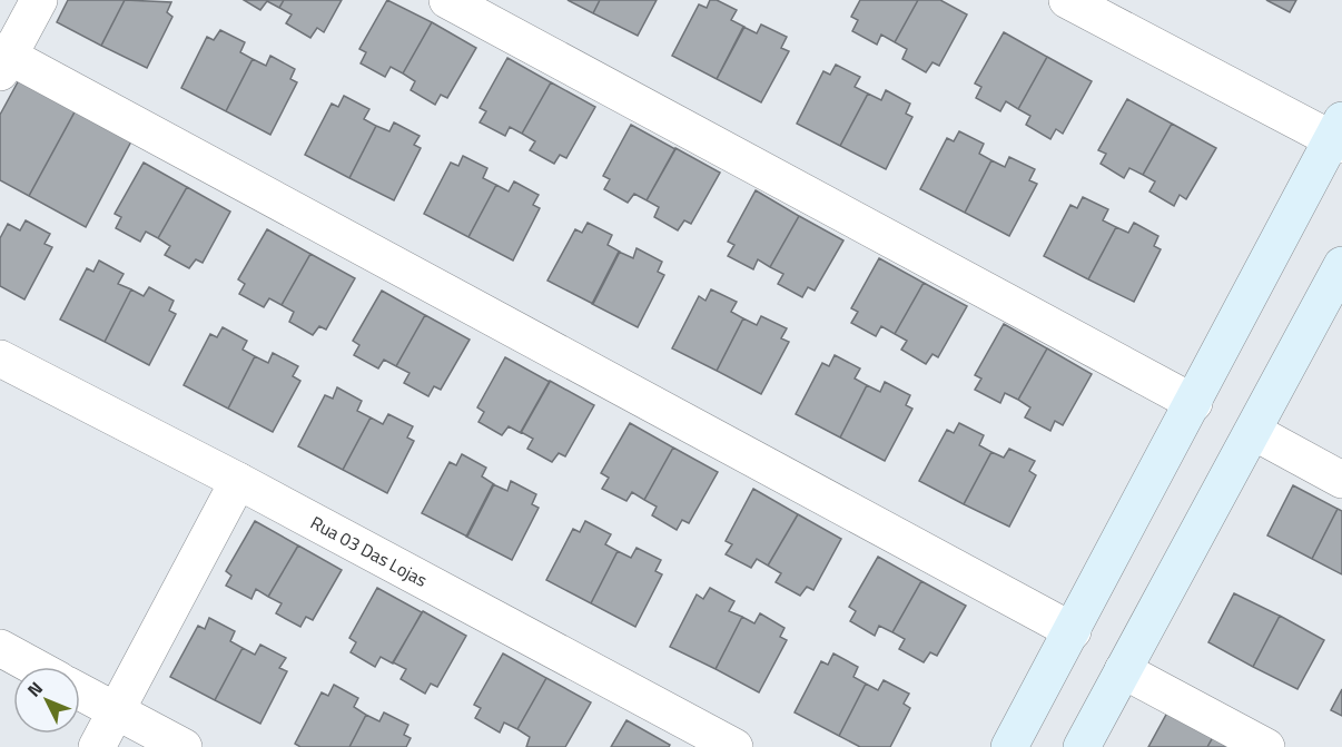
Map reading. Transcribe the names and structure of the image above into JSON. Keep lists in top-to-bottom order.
{
  "streets": {
    "street": ["Rua 03 Das Lojas"]
  },
  "north": "top left"
}
